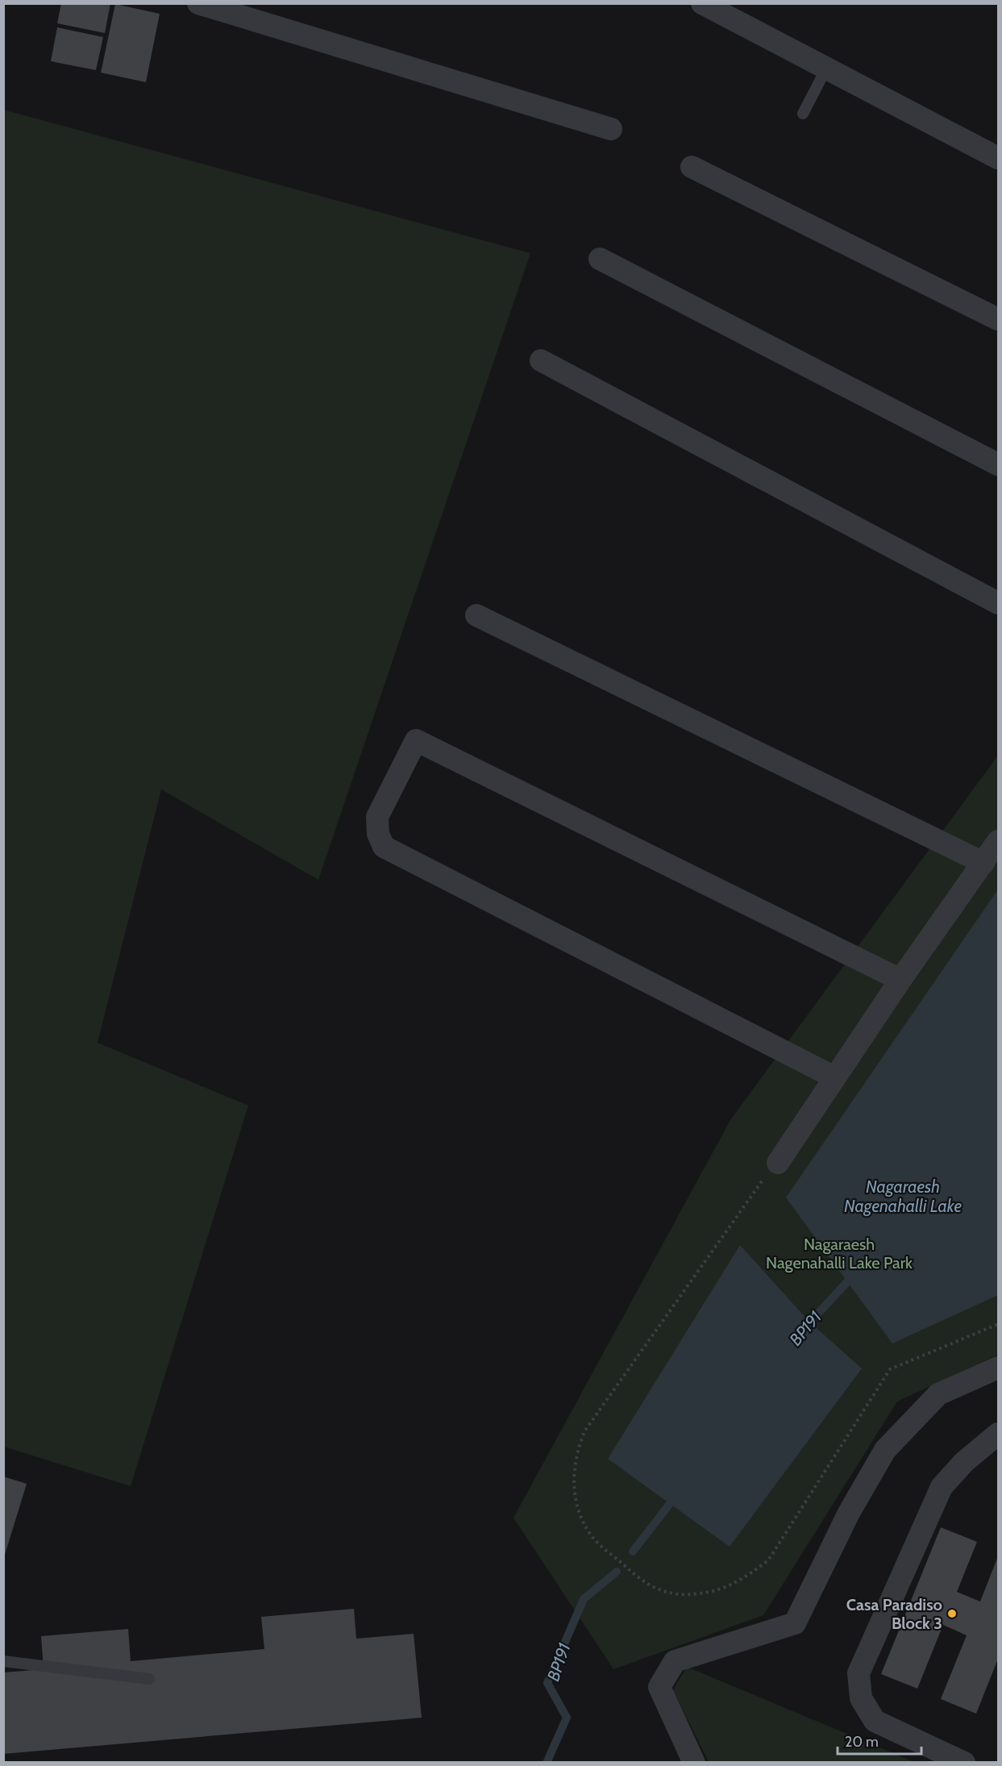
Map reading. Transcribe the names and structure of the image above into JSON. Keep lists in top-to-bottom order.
{
  "water": ["Nagaraesh Nagenahalli Lake", "BP191"],
  "parks": ["Nagaraesh Nagenahalli Lake Park"],
  "places": ["Casa Paradiso Block 3"],
  "scale_bar": "20 m"
}
